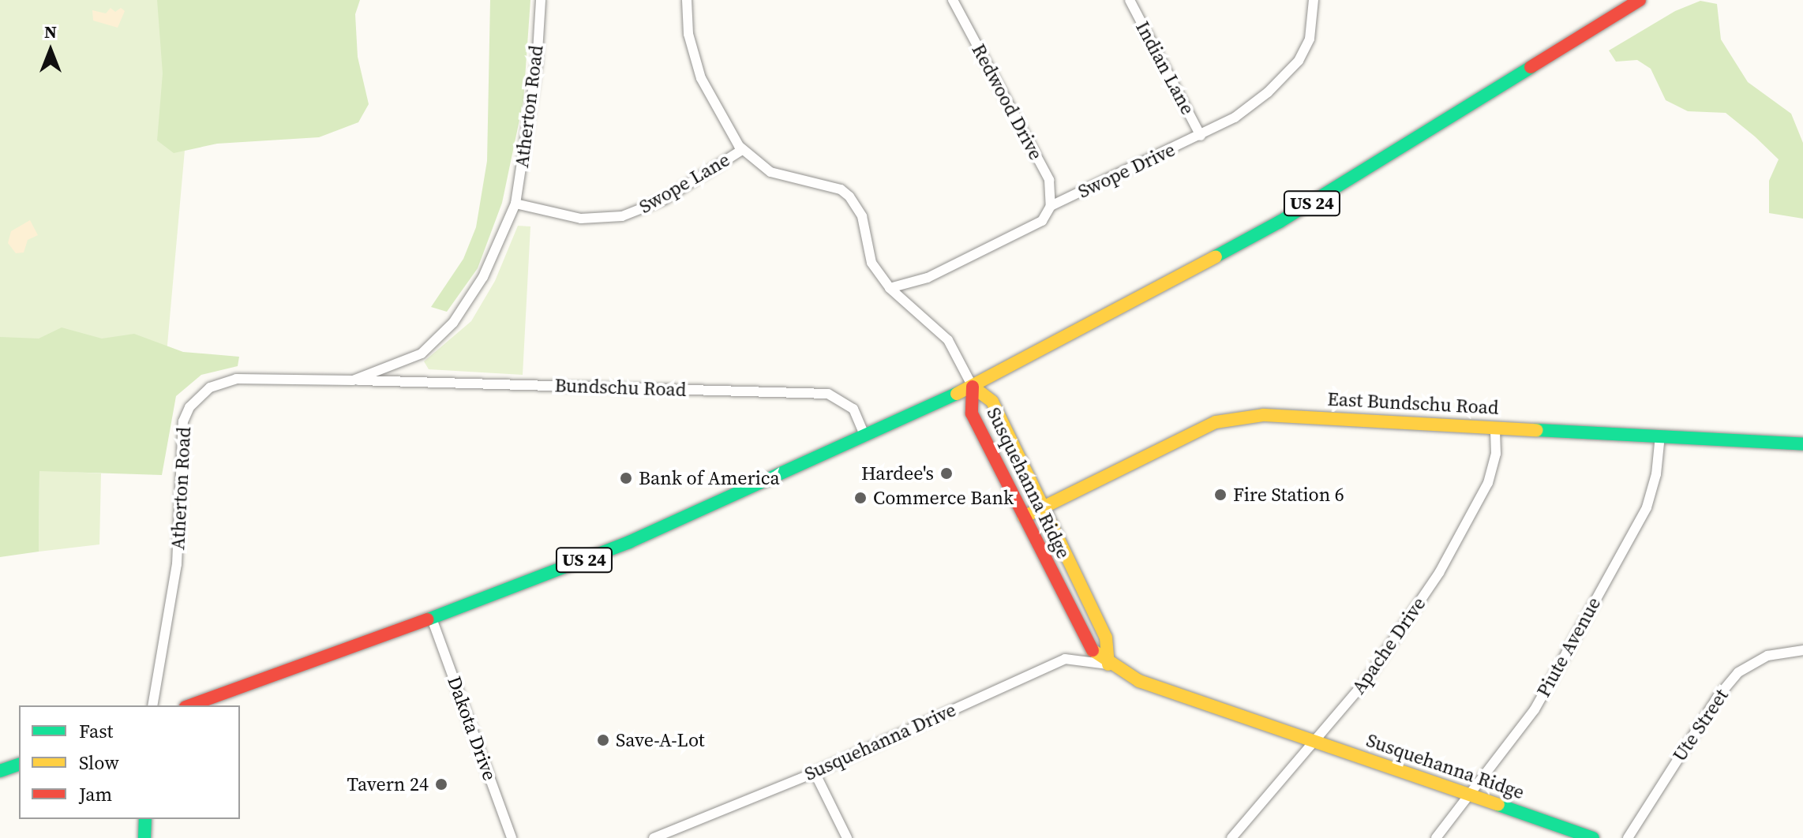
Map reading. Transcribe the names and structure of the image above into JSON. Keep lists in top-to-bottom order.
{
  "streets": {
    "main road": ["US 24", "East Bundschu Road", "Susquehanna Ridge"],
    "street": [
      "Indian Lane",
      "Redwood Drive",
      "Atherton Road",
      "Swope Drive",
      "Swope Lane",
      "Bundschu Road",
      "Apache Drive",
      "Piute Avenue",
      "Ute Street",
      "Dakota Drive",
      "Susquehanna Drive"
    ]
  },
  "crossings": [
    ["Indian Lane", "Swope Drive"],
    ["Redwood Drive", "Swope Drive"],
    ["Atherton Road", "Swope Lane"],
    ["Atherton Road", "Bundschu Road"],
    ["US 24", "Bundschu Road"],
    ["US 24", "Susquehanna Ridge"],
    ["US 24", "Dakota Drive"],
    ["East Bundschu Road", "Susquehanna Ridge"],
    ["East Bundschu Road", "Apache Drive"],
    ["East Bundschu Road", "Piute Avenue"],
    ["Susquehanna Ridge", "Apache Drive"],
    ["Susquehanna Ridge", "Piute Avenue"],
    ["Susquehanna Ridge", "Susquehanna Drive"]
  ],
  "places": [
    "Hardee's",
    "Bank of America",
    "Fire Station 6",
    "Commerce Bank",
    "Save-A-Lot",
    "Tavern 24"
  ],
  "legend": ["Fast", "Slow", "Jam"],
  "north": "top"
}
